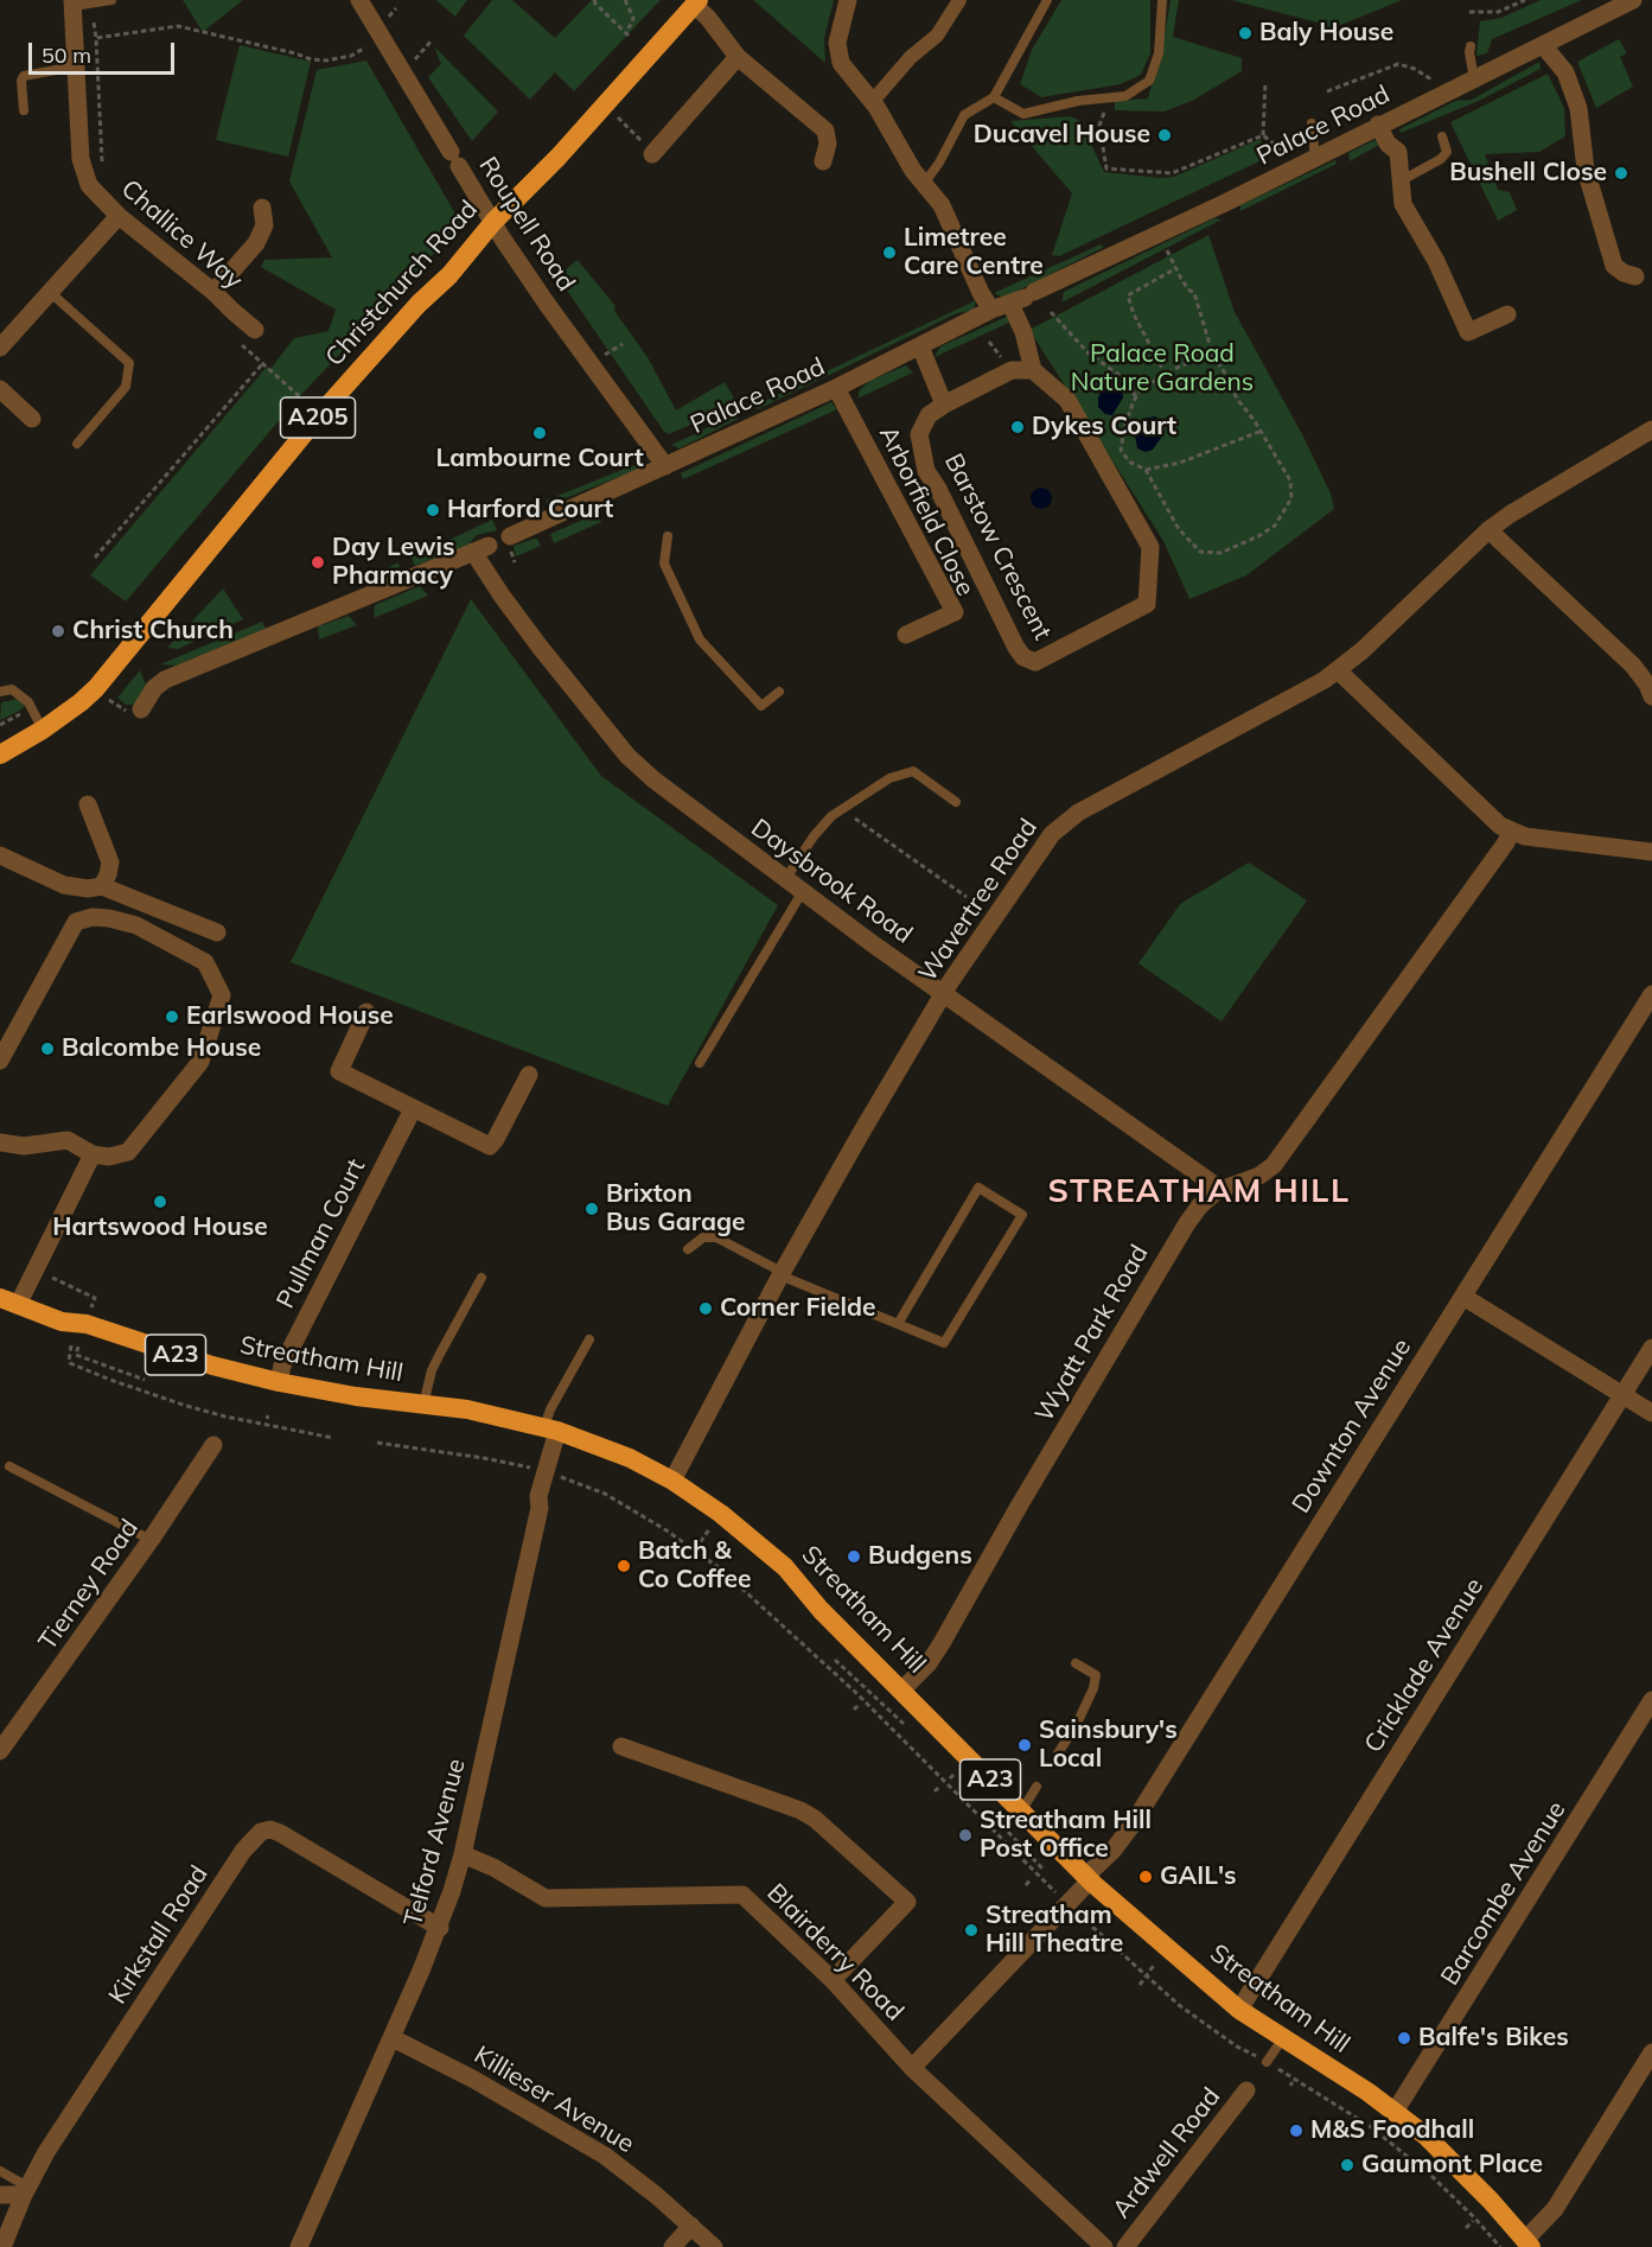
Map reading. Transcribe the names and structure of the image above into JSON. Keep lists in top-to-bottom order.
{
  "streets": {
    "highway": [
      "Christchurch Road",
      "A205",
      "A23",
      "Streatham Hill"
    ],
    "street": [
      "Palace Road",
      "Roupell Road",
      "Challice Way",
      "Arborfield Close",
      "Barstow Crescent",
      "Daysbrook Road",
      "Wavertree Road",
      "Pullman Court",
      "Wyatt Park Road",
      "Downton Avenue",
      "Tierney Road",
      "Cricklade Avenue",
      "Telford Avenue",
      "Barcombe Avenue",
      "Kirkstall Road",
      "Blairderry Road",
      "Killieser Avenue",
      "Ardwell Road"
    ]
  },
  "crossings": [
    ["Palace Road", "Roupell Road"],
    ["Palace Road", "Arborfield Close"],
    ["Roupell Road", "Christchurch Road"],
    ["Daysbrook Road", "Wavertree Road"],
    ["Daysbrook Road", "Wyatt Park Road"],
    ["Wavertree Road", "Streatham Hill"],
    ["Pullman Court", "Streatham Hill"],
    ["Wyatt Park Road", "Streatham Hill"],
    ["Streatham Hill", "Downton Avenue"],
    ["Streatham Hill", "Cricklade Avenue"],
    ["Streatham Hill", "Telford Avenue"],
    ["Streatham Hill", "Barcombe Avenue"],
    ["Downton Avenue", "Blairderry Road"],
    ["Telford Avenue", "Kirkstall Road"],
    ["Telford Avenue", "Blairderry Road"],
    ["Telford Avenue", "Killieser Avenue"]
  ],
  "districts": ["STREATHAM HILL"],
  "parks": ["Palace Road Nature Gardens"],
  "places": [
    "Baly House",
    "Ducavel House",
    "Bushell Close",
    "Limetree Care Centre",
    "Dykes Court",
    "Lambourne Court",
    "Harford Court",
    "Day Lewis Pharmacy",
    "Christ Church",
    "Earlswood House",
    "Balcombe House",
    "Hartswood House",
    "Brixton Bus Garage",
    "Corner Fielde",
    "Budgens",
    "Batch & Co Coffee",
    "Sainsbury's Local",
    "Streatham Hill Post Office",
    "GAIL's",
    "Streatham Hill Theatre",
    "Balfe's Bikes",
    "M&S Foodhall",
    "Gaumont Place"
  ],
  "scale_bar": "50 m"
}
